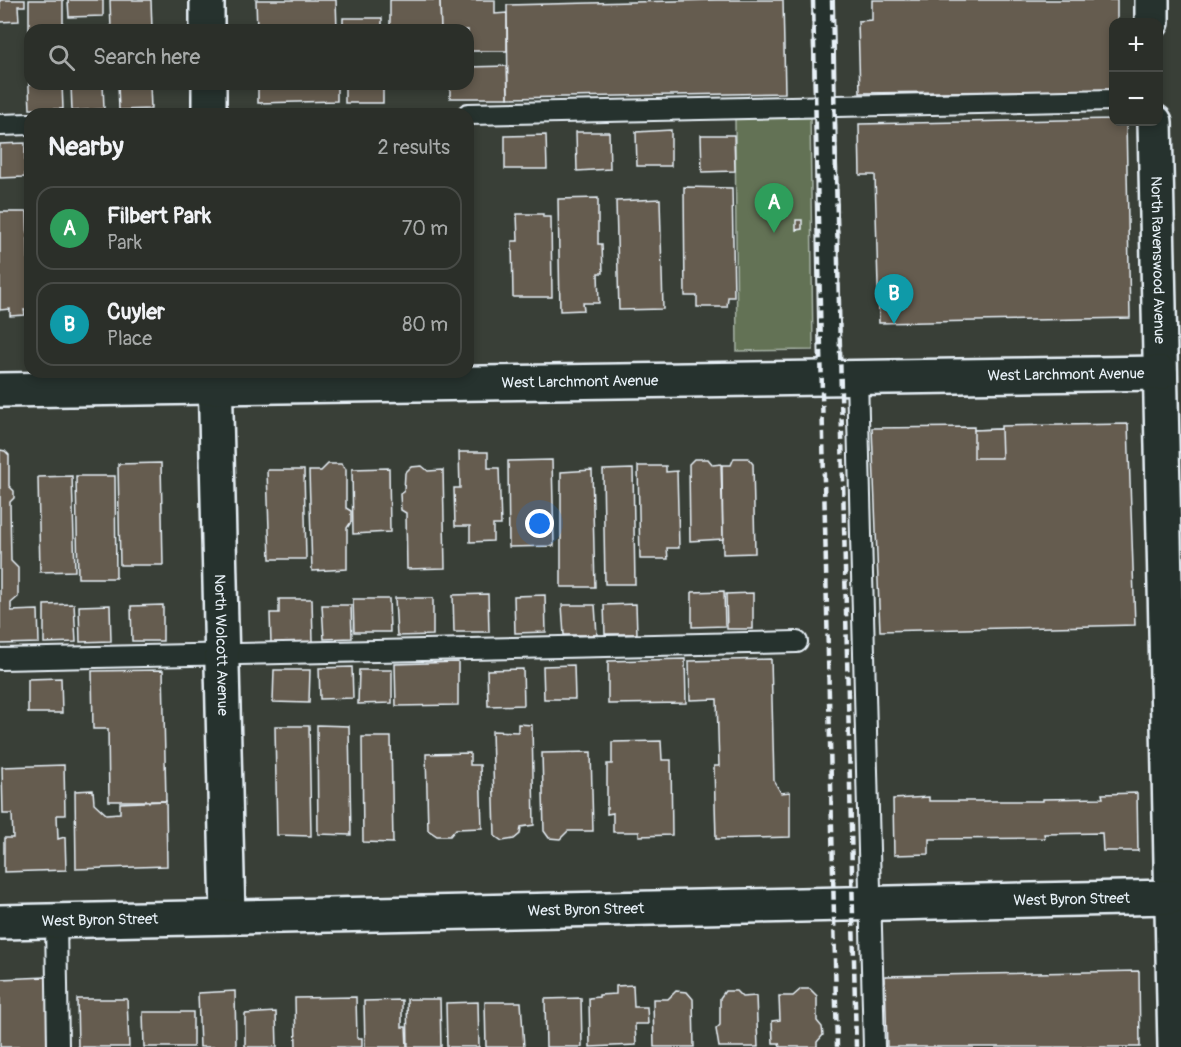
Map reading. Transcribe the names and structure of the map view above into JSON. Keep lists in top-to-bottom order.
{
  "streets": {
    "street": [
      "North Ravenswood Avenue",
      "West Larchmont Avenue",
      "North Wolcott Avenue",
      "West Byron Street"
    ]
  },
  "crossings": [
    ["North Ravenswood Avenue", "West Larchmont Avenue"],
    ["North Ravenswood Avenue", "West Byron Street"],
    ["West Larchmont Avenue", "North Wolcott Avenue"],
    ["North Wolcott Avenue", "West Byron Street"]
  ],
  "page": {
    "map_buttons": ["+", "−"],
    "search": "Search here",
    "heading": ["Nearby", "2 results"],
    "pins": ["A", "B"],
    "list": [
      {
        "mark": "A",
        "name": "Filbert Park",
        "note": "Park",
        "value": "70 m"
      },
      {
        "mark": "B",
        "name": "Cuyler",
        "note": "Place",
        "value": "80 m"
      }
    ]
  }
}
